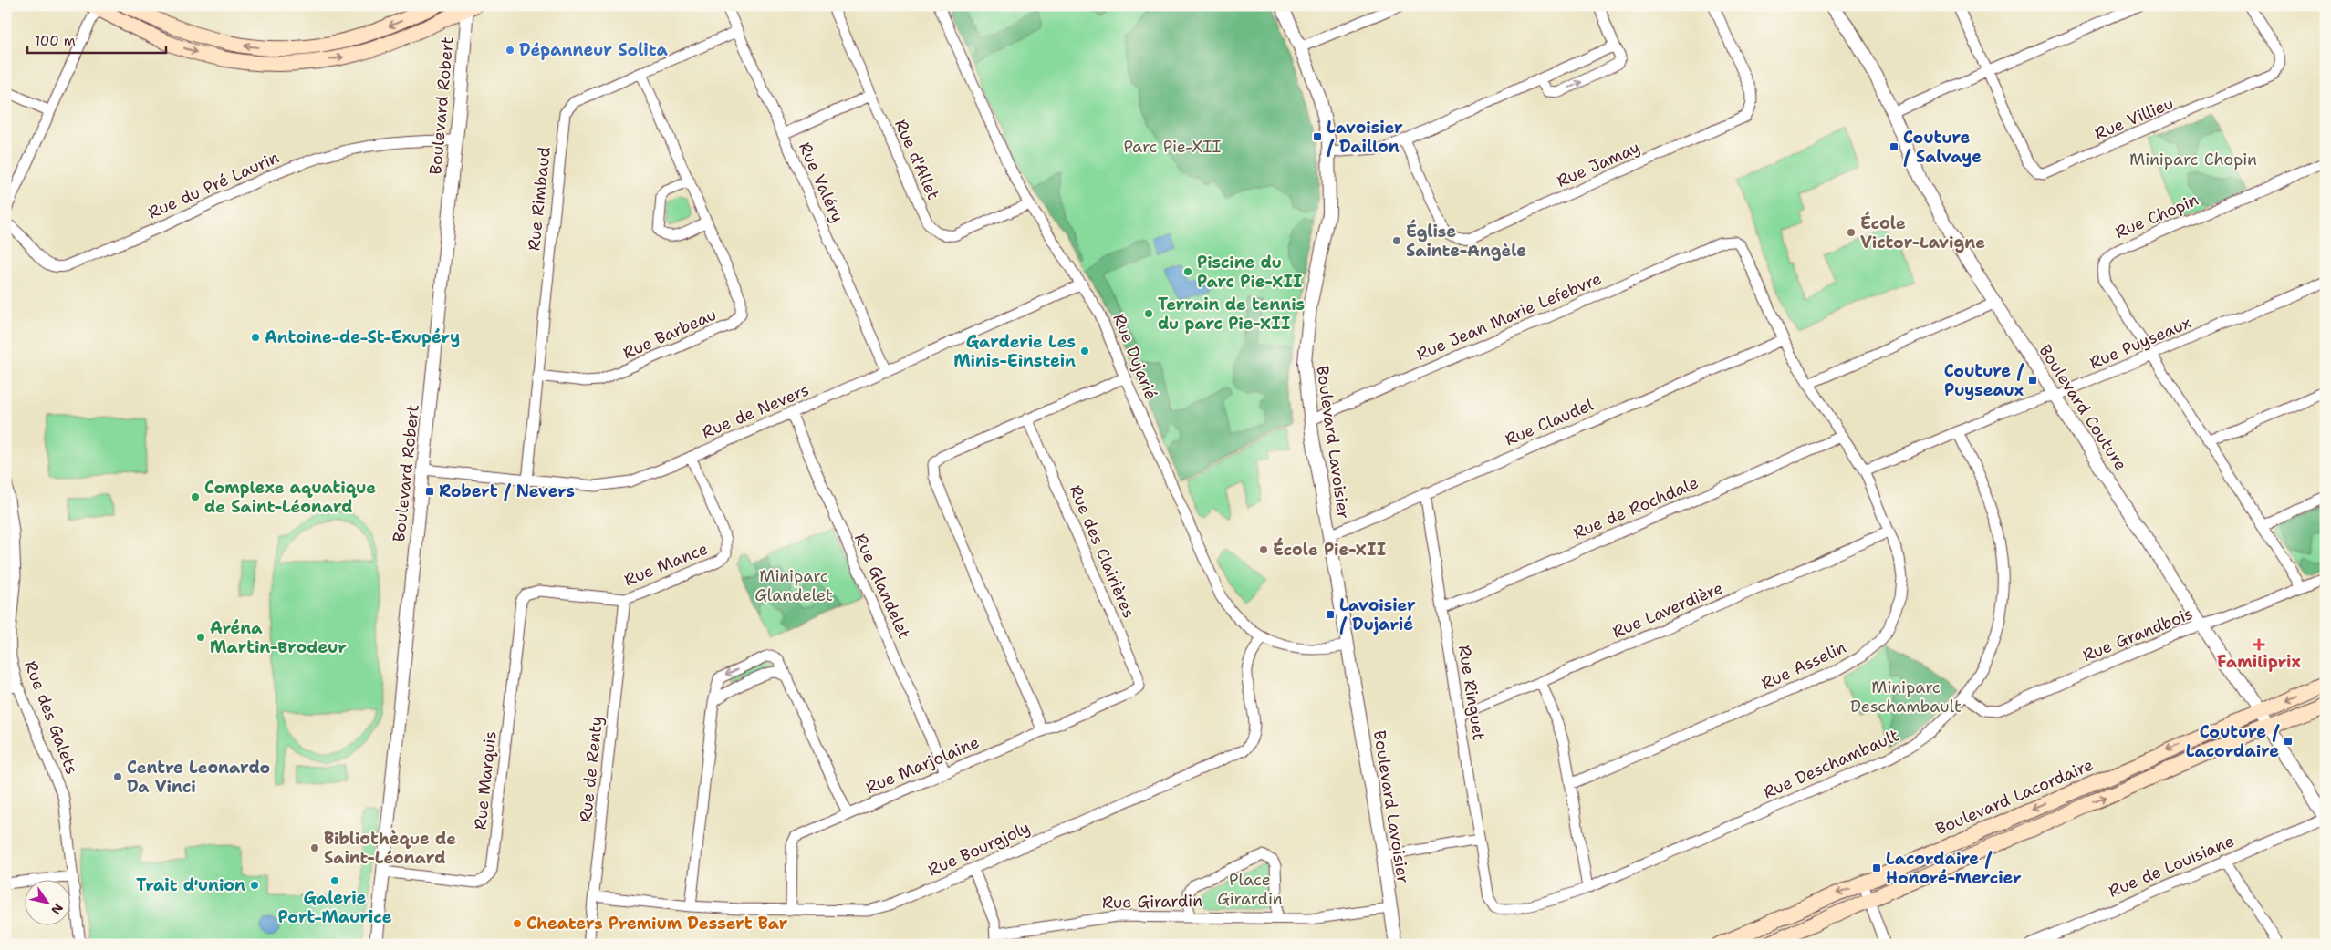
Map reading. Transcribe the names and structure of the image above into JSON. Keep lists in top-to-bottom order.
{
  "streets": {
    "main road": ["Boulevard Lacordaire"],
    "street": [
      "Boulevard Robert",
      "Rue Villieu",
      "Rue d'Allet",
      "Rue Jamay",
      "Rue Valéry",
      "Rue du Pré Laurin",
      "Rue Rimbaud",
      "Rue Chopin",
      "Rue Jean Marie Lefebvre",
      "Rue Barbeau",
      "Rue Puyseaux",
      "Rue Dujarié",
      "Boulevard Couture",
      "Rue de Nevers",
      "Rue Claudel",
      "Boulevard Lavoisier",
      "Rue de Rochdale",
      "Rue des Clairières",
      "Rue Mance",
      "Rue Glandelet",
      "Rue Laverdière",
      "Rue Grandbois",
      "Rue Asselin",
      "Rue Ringuet",
      "Rue des Galets",
      "Rue Deschambault",
      "Rue Marjolaine",
      "Rue de Renty",
      "Rue Marquis",
      "Rue Bourgjoly",
      "Rue de Louisiane",
      "Rue Girardin"
    ]
  },
  "crossings": [
    ["Boulevard Robert", "Rue du Pré Laurin"],
    ["Boulevard Robert", "Rue de Nevers"],
    ["Boulevard Robert", "Rue Marquis"],
    ["Rue d'Allet", "Rue Dujarié"],
    ["Rue Valéry", "Rue Rimbaud"],
    ["Rue Valéry", "Rue de Nevers"],
    ["Rue Rimbaud", "Rue Barbeau"],
    ["Rue Rimbaud", "Rue de Nevers"],
    ["Rue Chopin", "Rue Puyseaux"],
    ["Rue Jean Marie Lefebvre", "Boulevard Lavoisier"],
    ["Rue Jean Marie Lefebvre", "Rue Asselin"],
    ["Rue Puyseaux", "Boulevard Couture"],
    ["Rue Puyseaux", "Rue Asselin"],
    ["Rue Puyseaux", "Rue Deschambault"],
    ["Rue Dujarié", "Rue de Nevers"],
    ["Rue Dujarié", "Boulevard Lavoisier"],
    ["Rue Dujarié", "Rue Bourgjoly"],
    ["Boulevard Couture", "Rue Grandbois"],
    ["Boulevard Couture", "Boulevard Lacordaire"],
    ["Boulevard Couture", "Rue de Louisiane"],
    ["Rue de Nevers", "Rue Mance"],
    ["Rue de Nevers", "Rue Glandelet"],
    ["Rue Claudel", "Boulevard Lavoisier"],
    ["Rue Claudel", "Rue Asselin"],
    ["Rue Claudel", "Rue Ringuet"],
    ["Boulevard Lavoisier", "Rue Girardin"],
    ["Rue de Rochdale", "Rue Asselin"],
    ["Rue de Rochdale", "Rue Ringuet"],
    ["Rue des Clairières", "Rue Marjolaine"],
    ["Rue Mance", "Rue de Renty"],
    ["Rue Mance", "Rue Marquis"],
    ["Rue Glandelet", "Rue Marjolaine"],
    ["Rue Laverdière", "Rue Asselin"],
    ["Rue Laverdière", "Rue Ringuet"],
    ["Rue Grandbois", "Rue Deschambault"],
    ["Rue Ringuet", "Rue Deschambault"],
    ["Rue Marjolaine", "Rue Bourgjoly"],
    ["Rue de Renty", "Rue Bourgjoly"]
  ],
  "parks": [
    "Parc Pie-XII",
    "Miniparc Chopin",
    "Miniparc Glandelet",
    "Miniparc Deschambault",
    "Place Girardin"
  ],
  "places": {
    "other": [
      "Dépanneur Solita",
      "École Victor-Lavigne",
      "Église Sainte-Angèle",
      "Piscine du Parc Pie-XII",
      "Terrain de tennis du parc Pie-XII",
      "Antoine-de-St-Exupéry",
      "Garderie Les Minis-Einstein",
      "Complexe aquatique de Saint-Léonard",
      "École Pie-XII",
      "Aréna Martin-Brodeur",
      "Centre Leonardo Da Vinci",
      "Bibliothèque de Saint-Léonard",
      "Galerie Port-Maurice",
      "Trait d'union",
      "Cheaters Premium Dessert Bar"
    ],
    "transit": [
      "Lavoisier / Daillon",
      "Couture / Salvaye",
      "Couture / Puyseaux",
      "Robert / Nevers",
      "Lavoisier / Dujarié",
      "Couture / Lacordaire",
      "Lacordaire / Honoré-Mercier"
    ],
    "health": ["Familiprix"]
  },
  "scale_bar": "100 m",
  "north": "bottom right"
}
